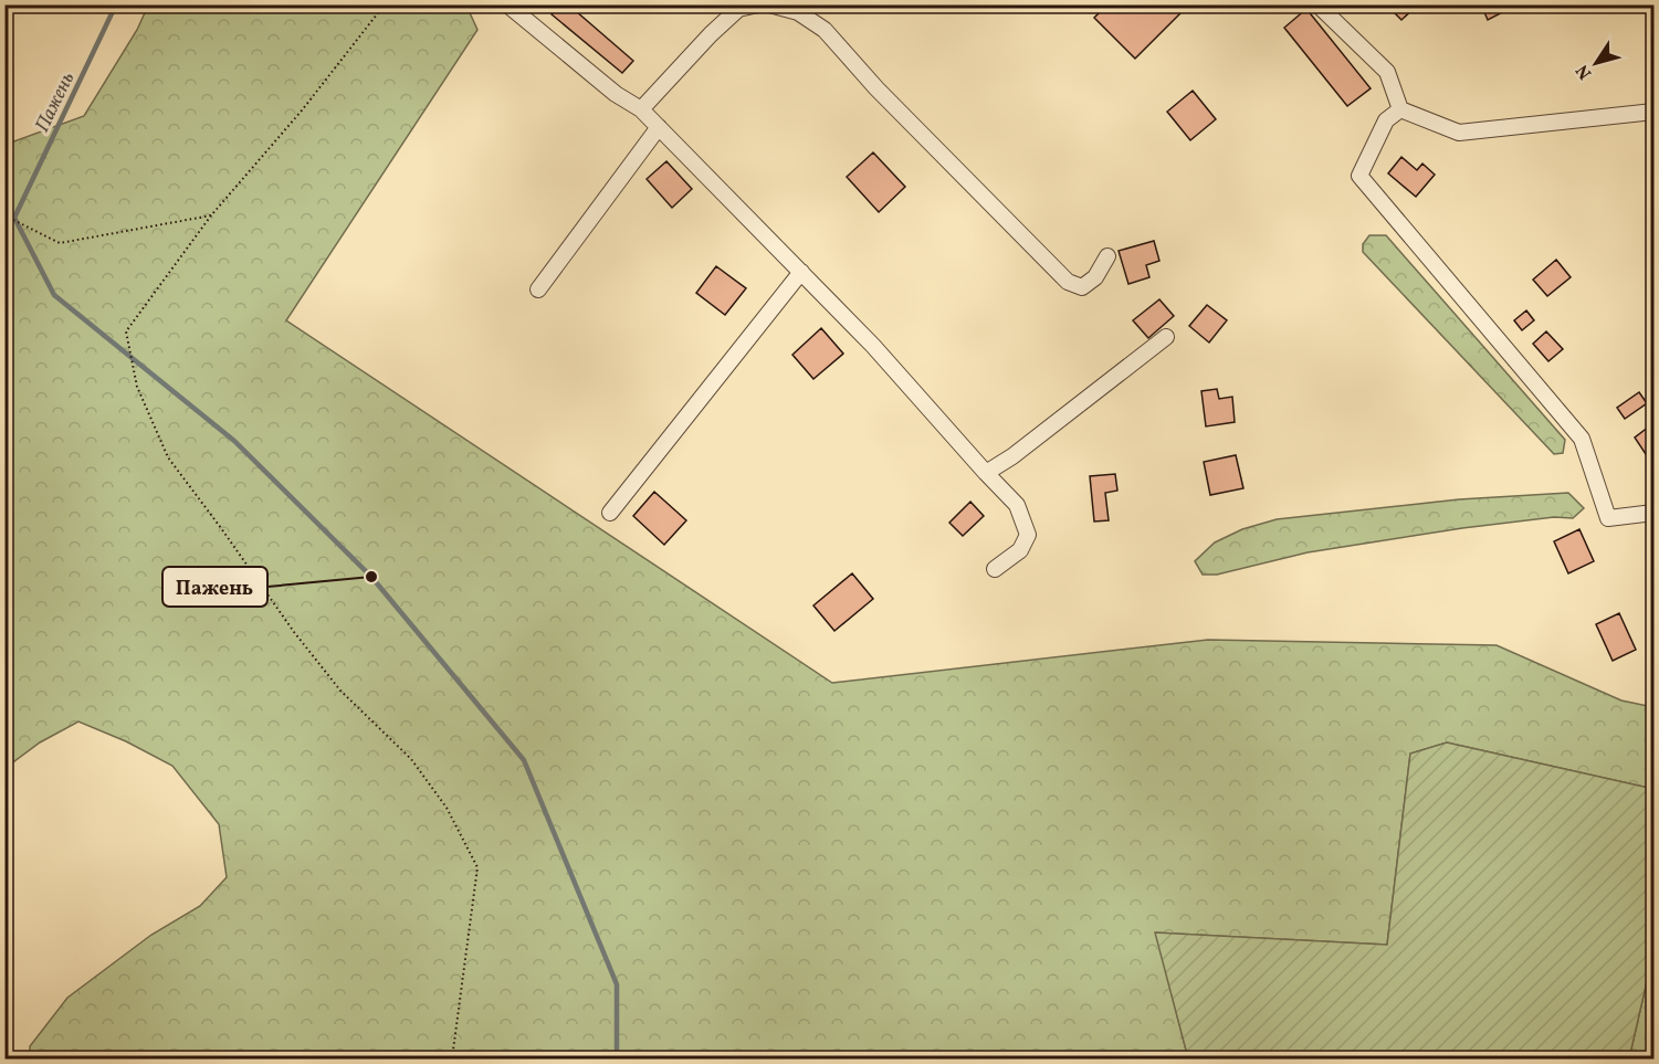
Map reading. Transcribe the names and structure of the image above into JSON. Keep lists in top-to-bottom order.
{
  "water": ["Пажень"],
  "places": ["Пажень"],
  "north": "bottom left"
}
